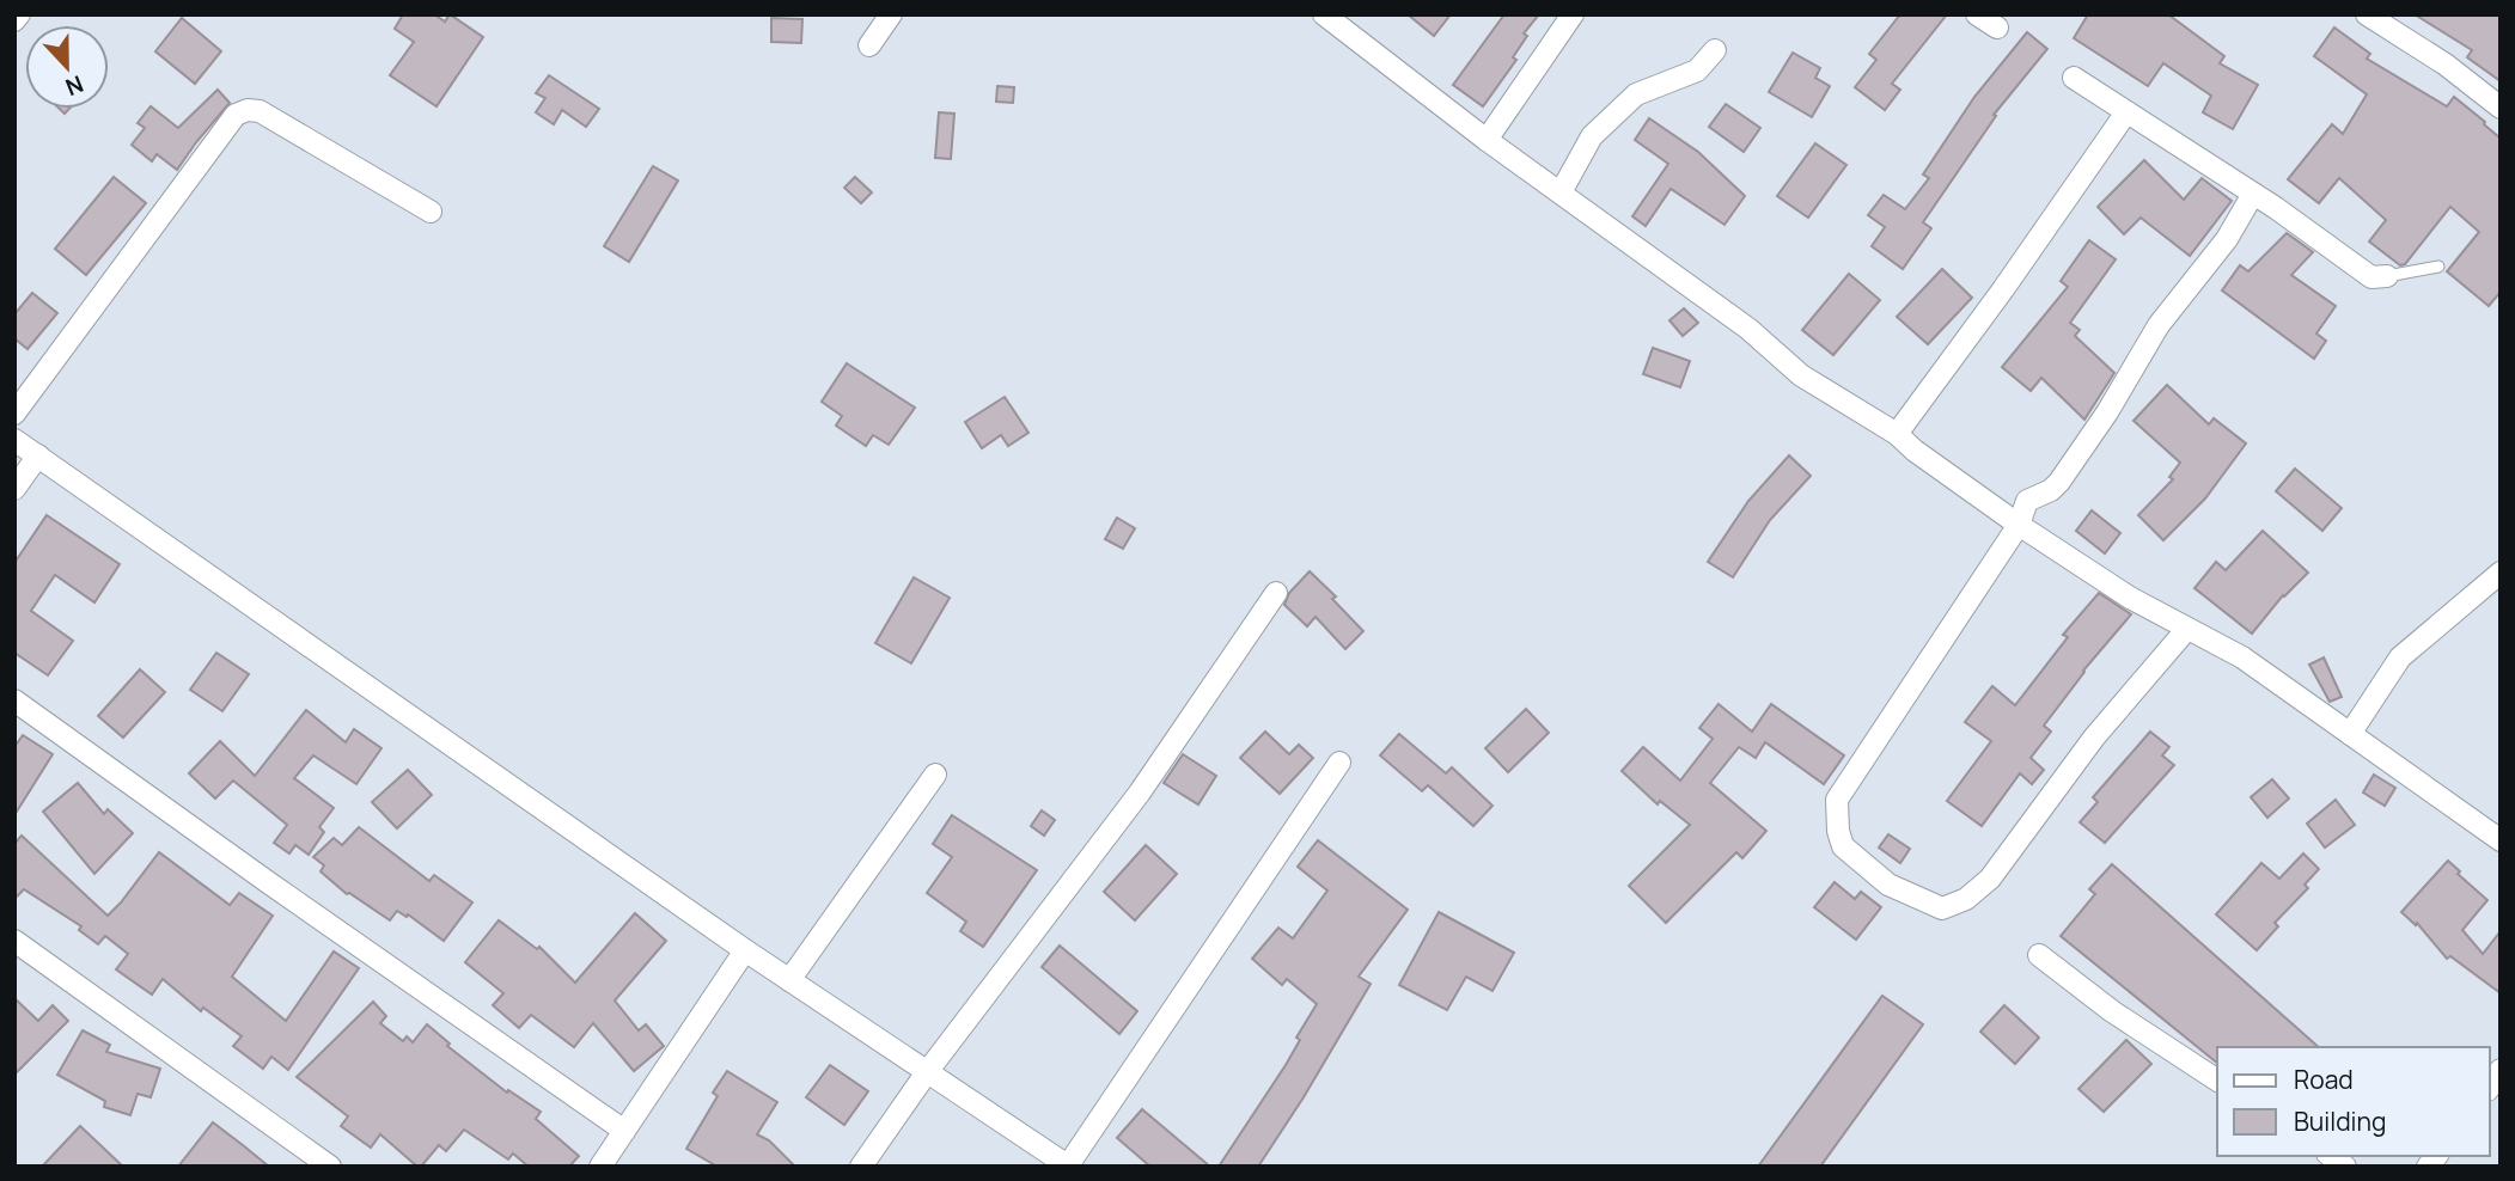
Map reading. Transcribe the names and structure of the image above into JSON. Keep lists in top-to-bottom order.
{
  "legend": ["Road", "Building"],
  "north": "bottom"
}
